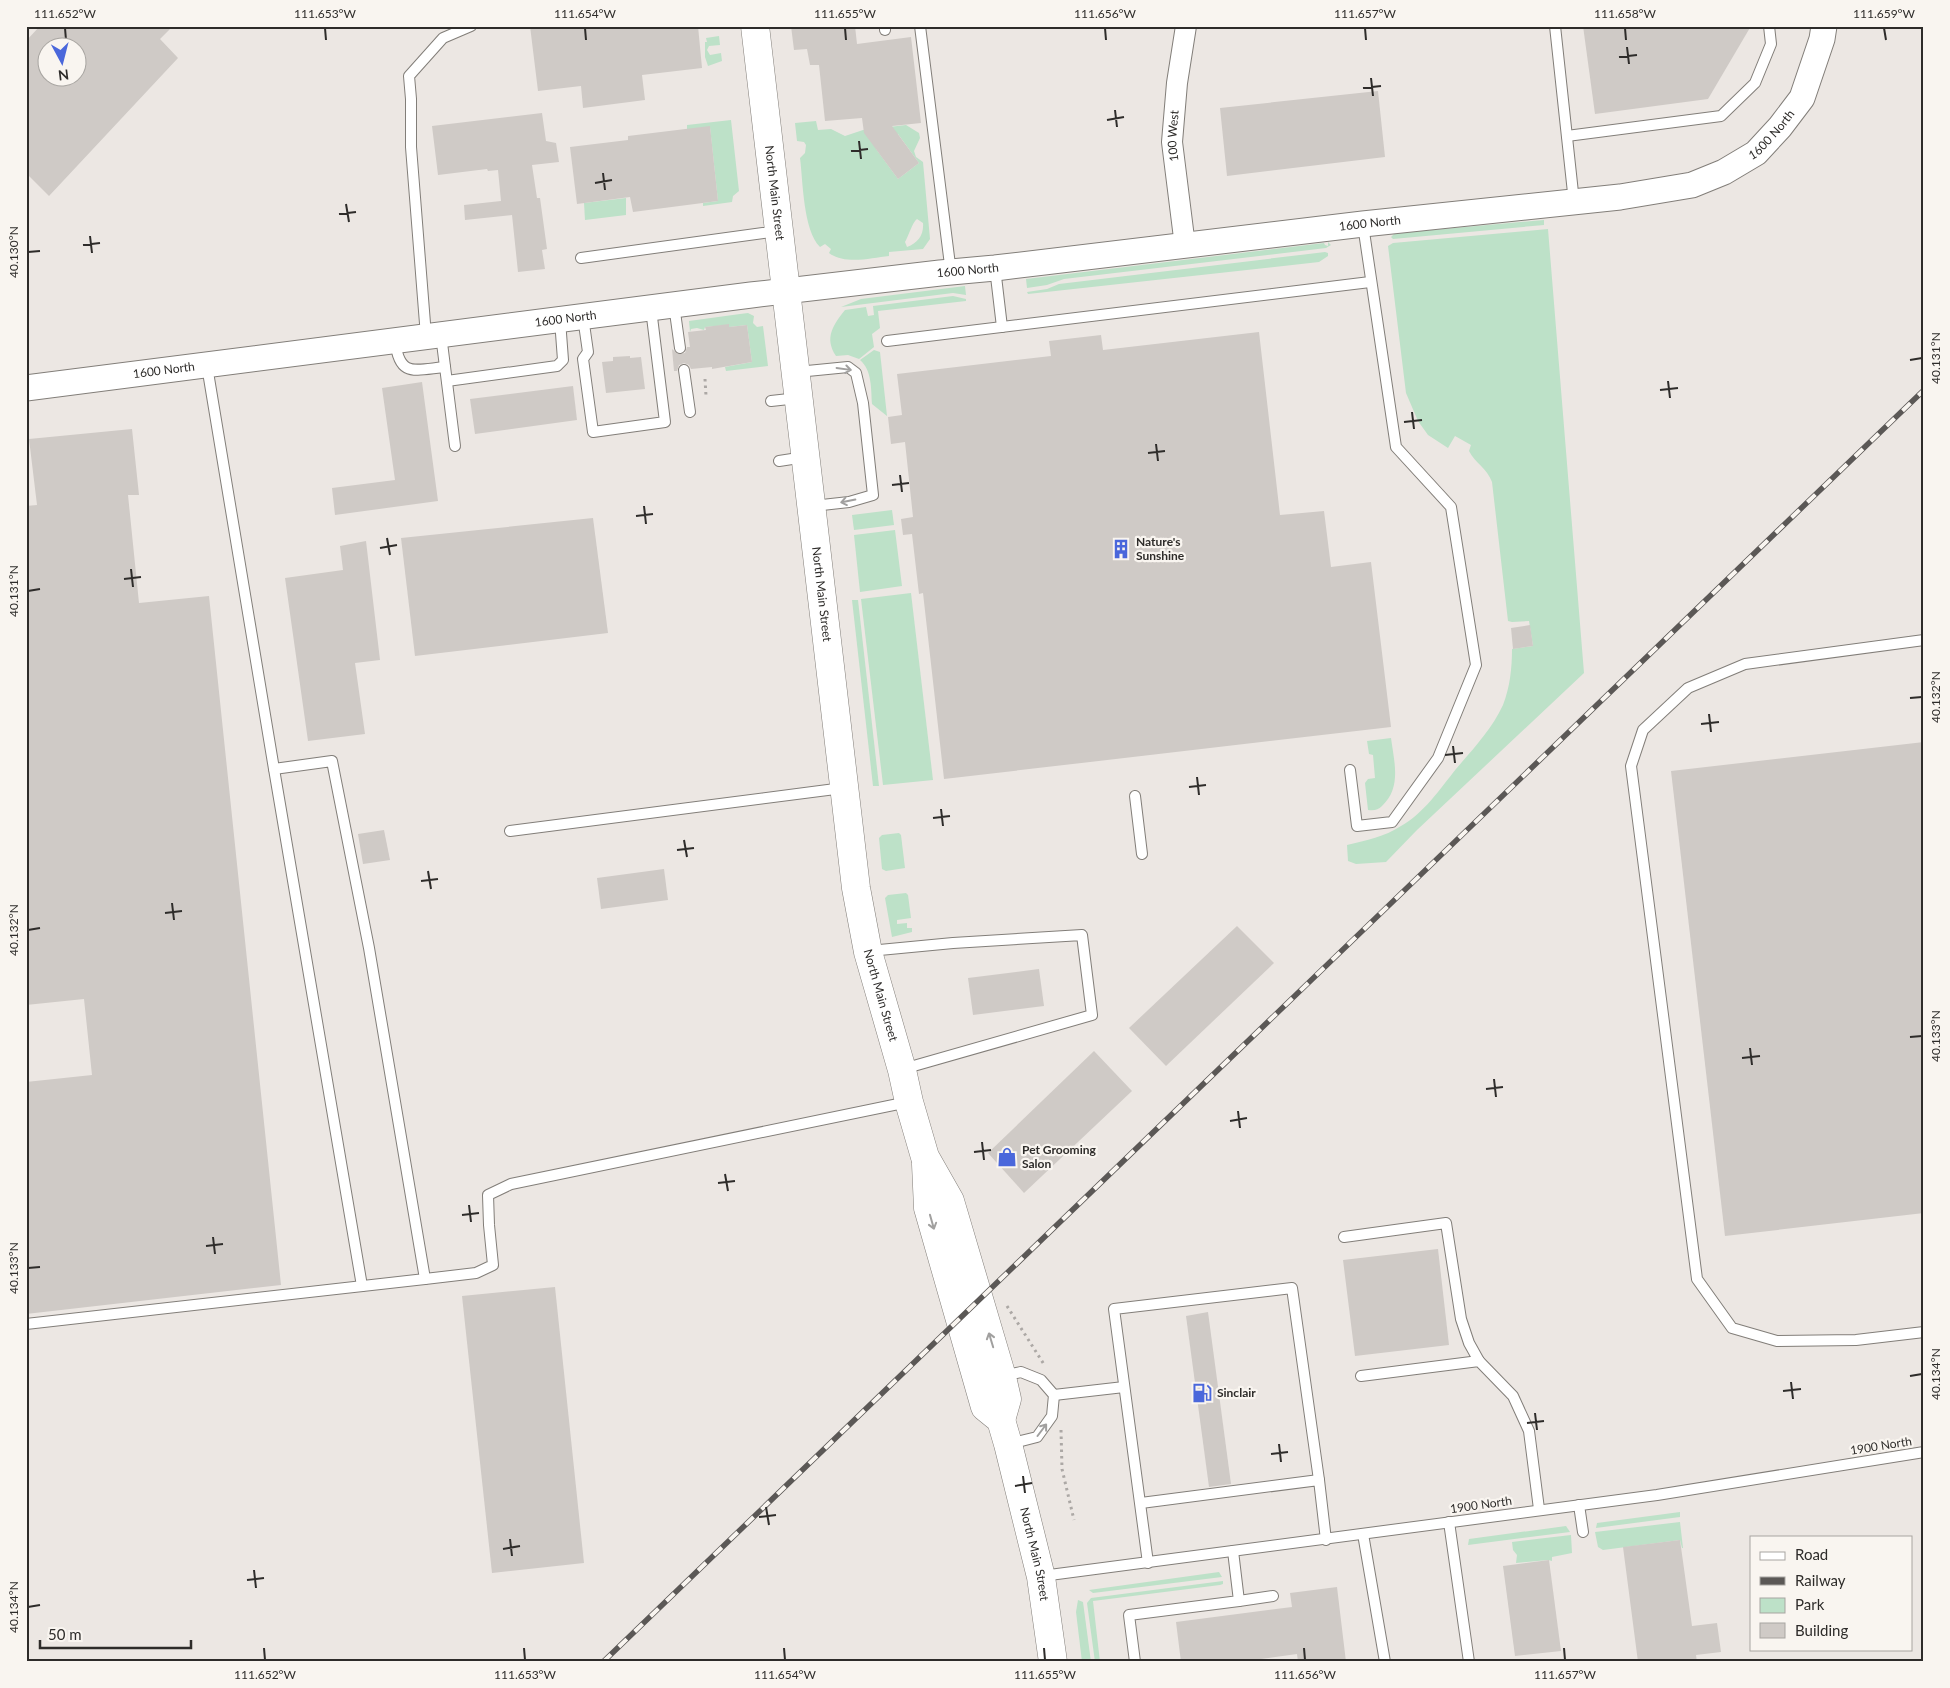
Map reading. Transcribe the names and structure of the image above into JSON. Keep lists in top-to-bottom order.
{
  "streets": {
    "main road": ["North Main Street"],
    "street": ["1600 North", "100 West"],
    "lane": ["1900 North"]
  },
  "crossings": [
    ["1600 North", "100 West"],
    ["1600 North", "North Main Street"],
    ["North Main Street", "1900 North"]
  ],
  "places": {
    "building": ["Nature's Sunshine"],
    "shop": ["Pet Grooming Salon"],
    "fuel station": ["Sinclair"]
  },
  "legend": [
    "Road",
    "Railway",
    "Park",
    "Building"
  ],
  "scale_bar": "50 m",
  "north": "bottom",
  "coordinates": [
    "111.652°W",
    "111.653°W",
    "111.654°W",
    "111.655°W",
    "111.656°W",
    "111.657°W",
    "111.658°W",
    "111.659°W",
    "40.130°N",
    "40.131°N",
    "40.132°N",
    "40.133°N",
    "40.134°N"
  ]
}
